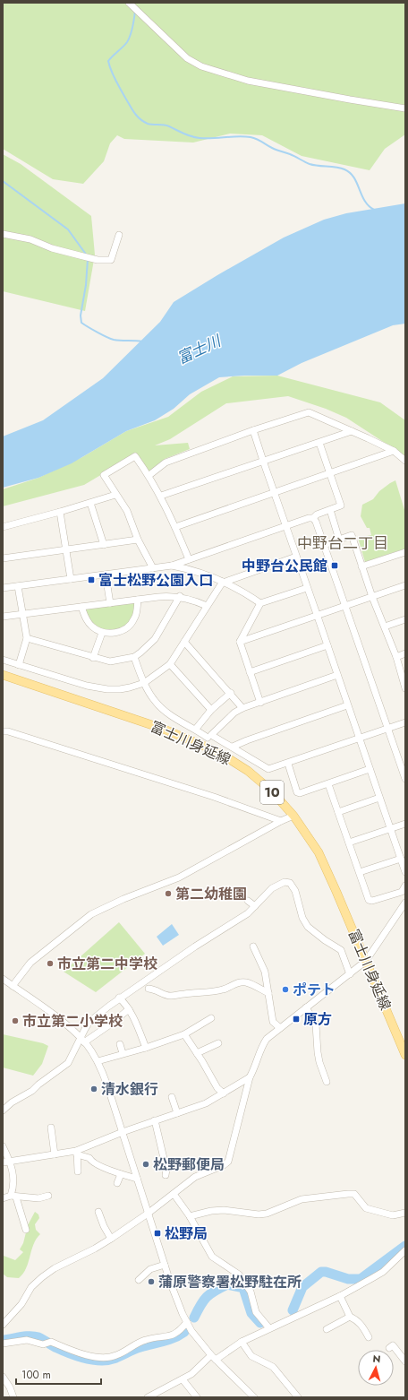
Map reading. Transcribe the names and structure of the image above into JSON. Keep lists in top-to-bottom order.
{
  "streets": {
    "main road": ["富士川身延線", "10"]
  },
  "districts": ["中野台二丁目"],
  "water": ["富士川"],
  "places": {
    "transit": [
      "中野台公民館",
      "富士松野公園入口",
      "原方",
      "松野局"
    ],
    "other": [
      "第二幼稚園",
      "市立第二中学校",
      "ポテト",
      "市立第二小学校",
      "清水銀行",
      "松野郵便局",
      "蒲原警察署松野駐在所"
    ]
  },
  "scale_bar": "100 m",
  "north": "top"
}
